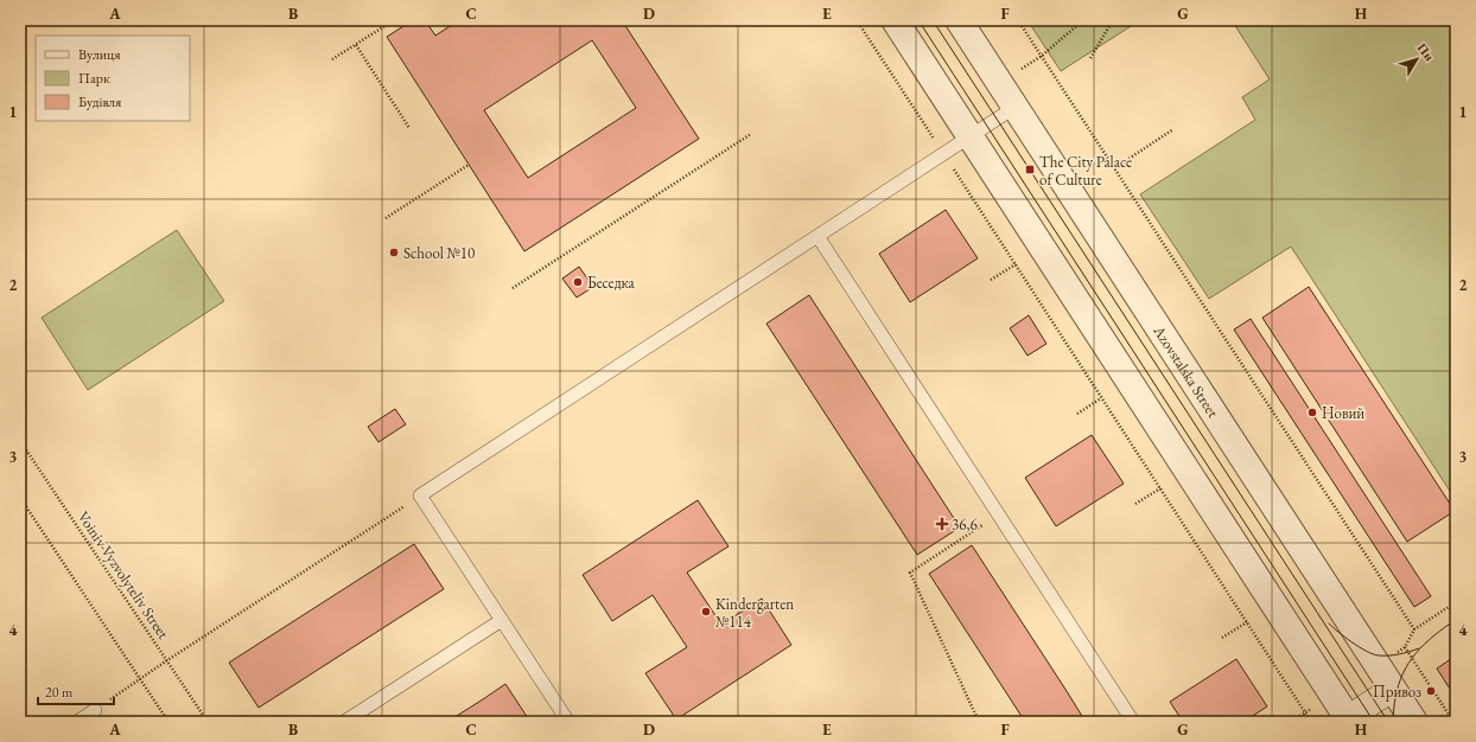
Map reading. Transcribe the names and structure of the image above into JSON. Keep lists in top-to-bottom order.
{
  "streets": {
    "street": ["Azovstalska Street"],
    "path": ["Voiniv-Vyzvolyteliv Street"]
  },
  "places": {
    "transit": ["The City Palace of Culture"],
    "other": [
      "School №10",
      "Беседка",
      "Новий",
      "Kindergarten №114",
      "Привоз"
    ],
    "health": ["36,6"]
  },
  "legend": ["Вулиця", "Парк", "Будівля"],
  "scale_bar": "20 m",
  "north": "top right",
  "grid": {
    "columns": [
      "A",
      "B",
      "C",
      "D",
      "E",
      "F",
      "G",
      "H"
    ],
    "rows": [
      "1",
      "2",
      "3",
      "4"
    ]
  }
}
